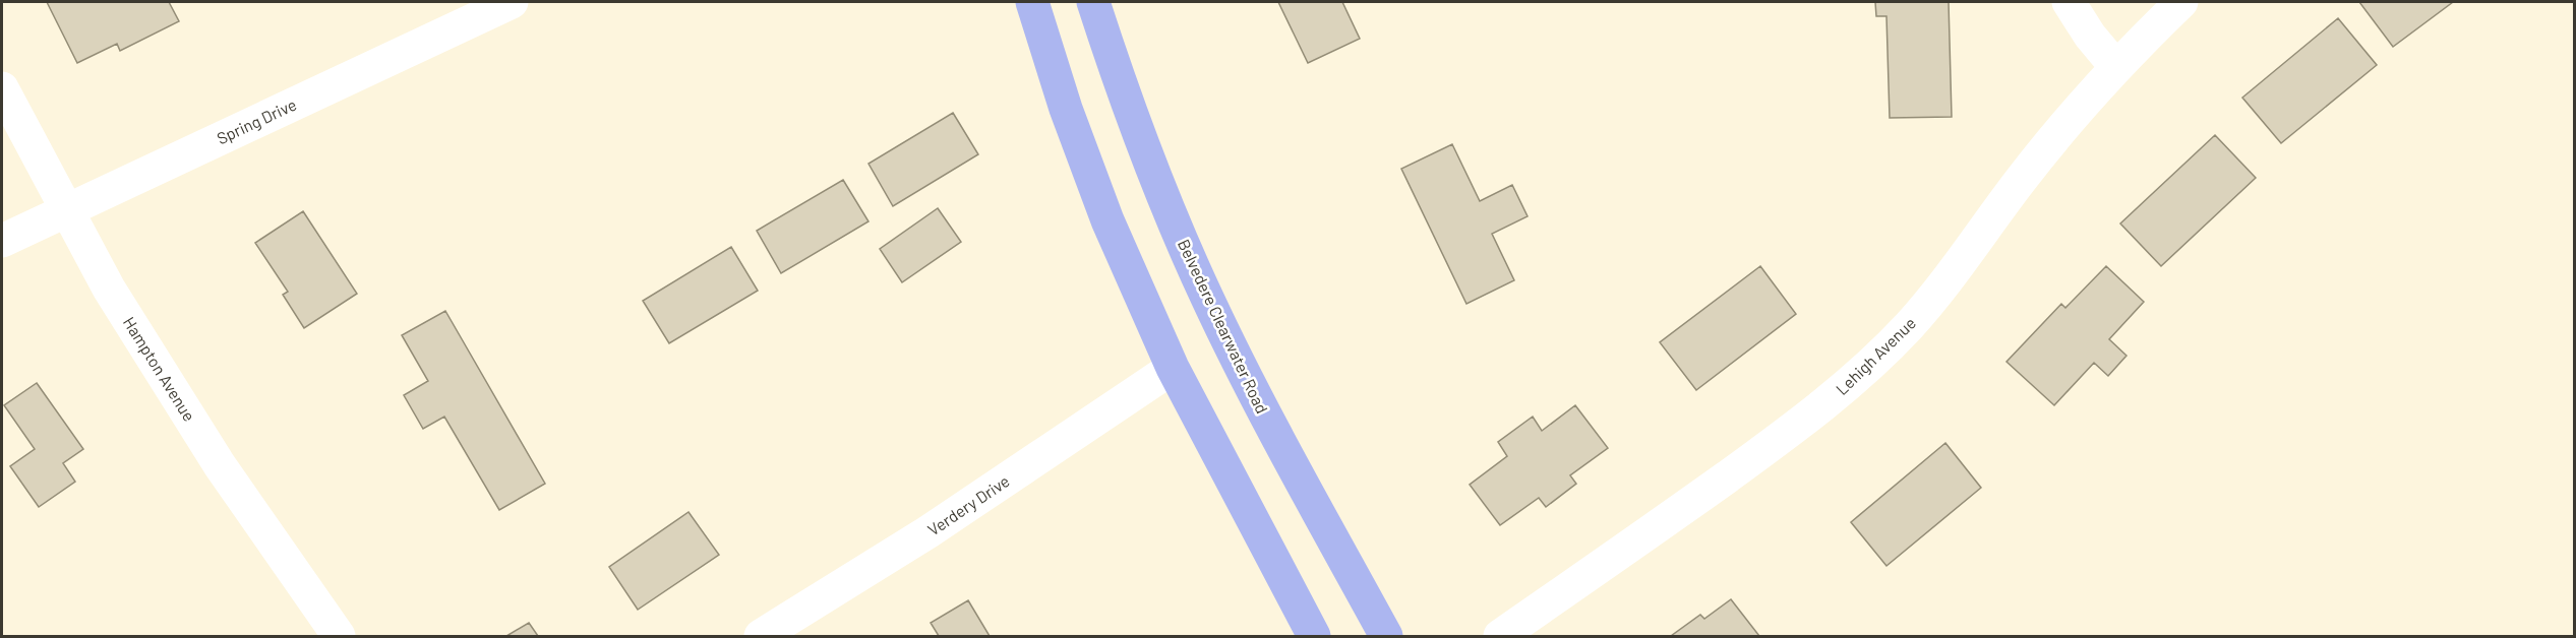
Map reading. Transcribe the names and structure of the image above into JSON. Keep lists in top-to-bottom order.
{
  "streets": {
    "main road": ["Belvedere Clearwater Road"],
    "street": [
      "Spring Drive",
      "Lehigh Avenue",
      "Hampton Avenue",
      "Verdery Drive"
    ]
  },
  "crossings": [
    ["Spring Drive", "Hampton Avenue"]
  ]
}
